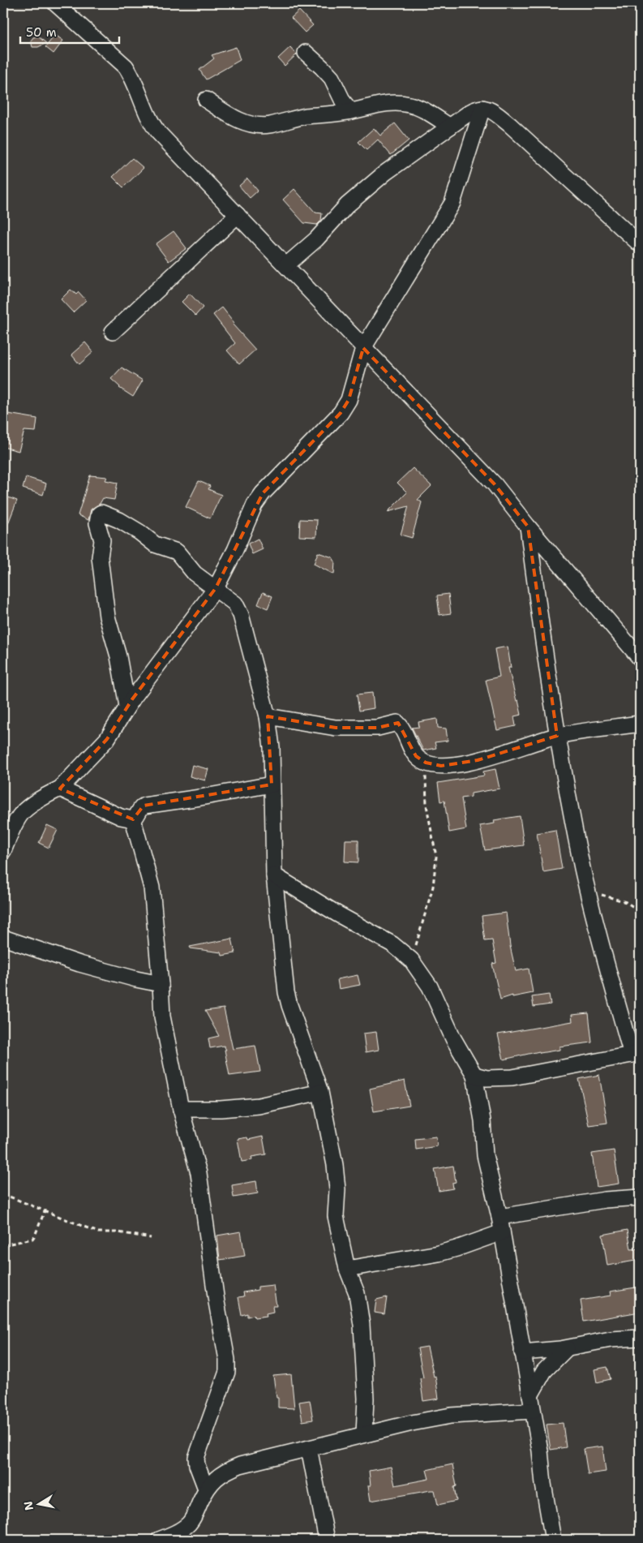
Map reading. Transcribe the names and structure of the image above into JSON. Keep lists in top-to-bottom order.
{
  "scale_bar": "50 m",
  "north": "left"
}
